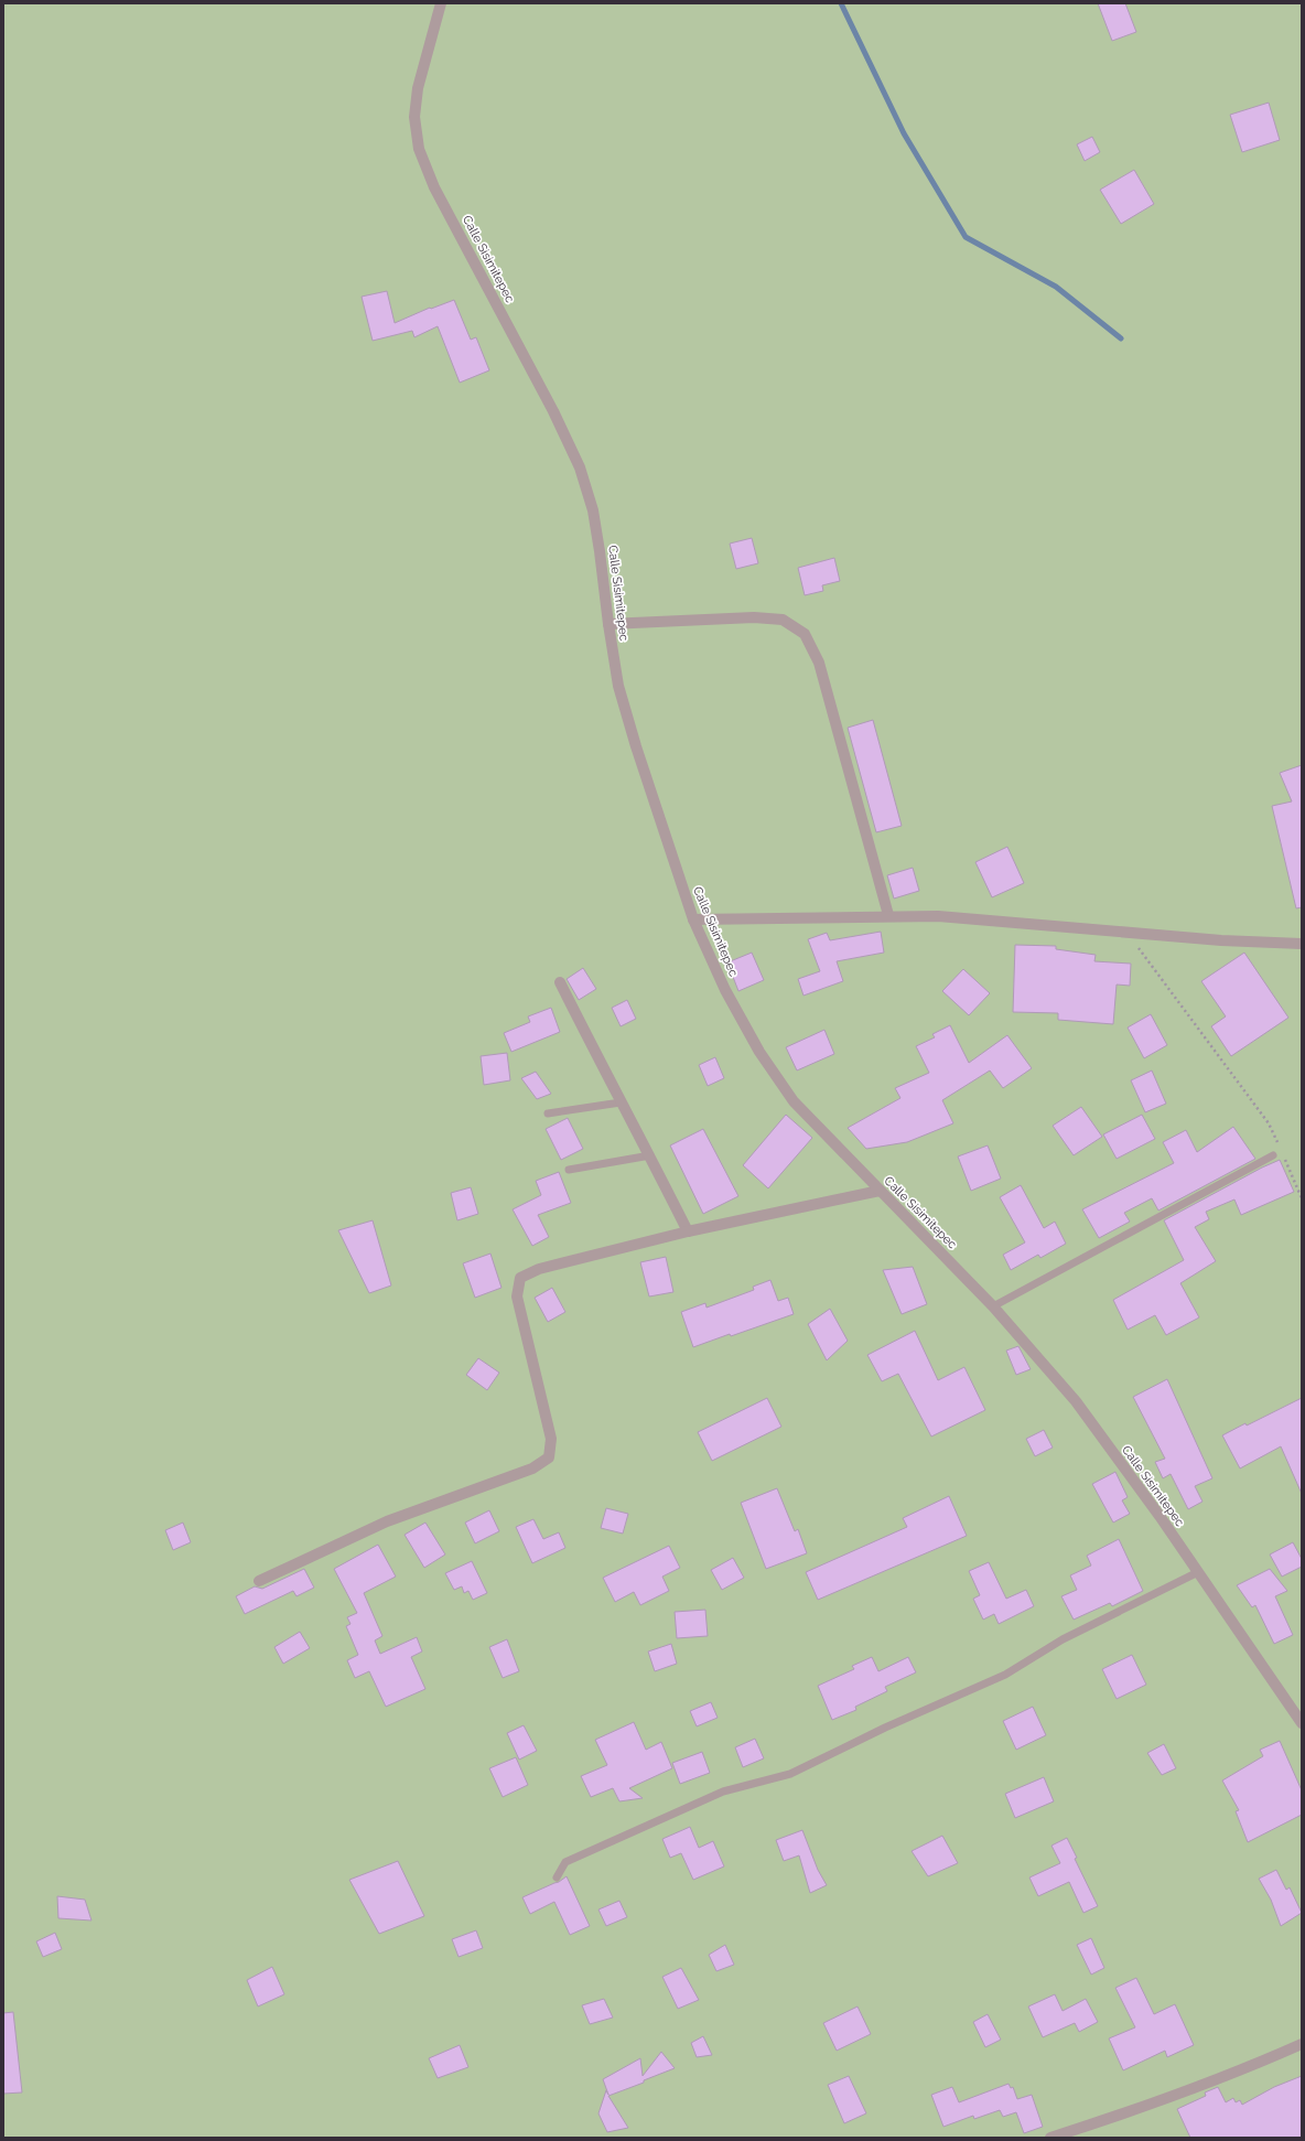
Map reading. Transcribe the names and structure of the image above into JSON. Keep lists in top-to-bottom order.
{
  "streets": {
    "street": ["Calle Sisimitepec"]
  }
}
